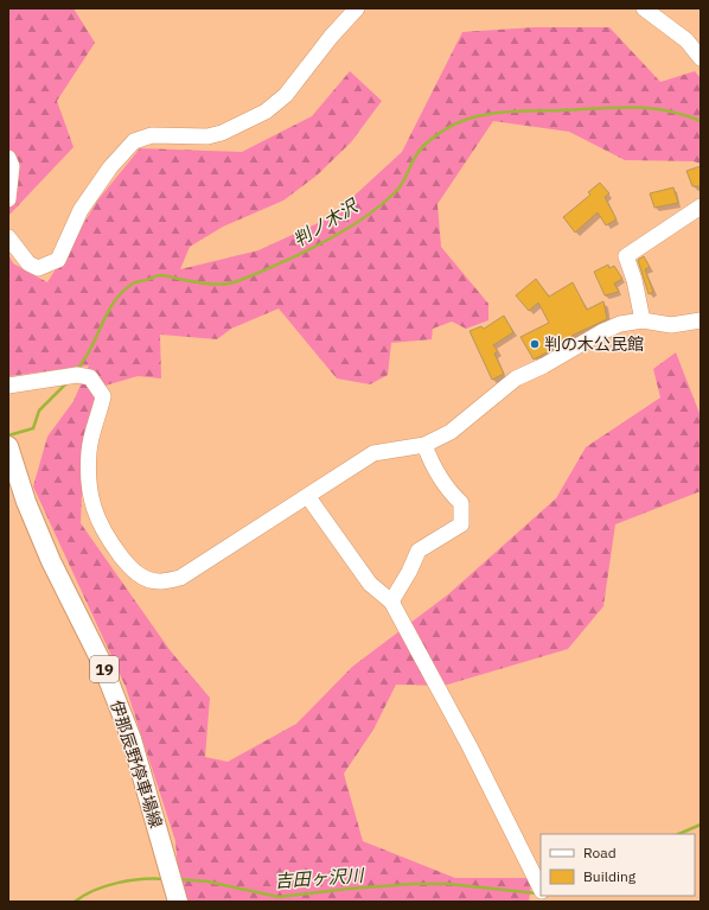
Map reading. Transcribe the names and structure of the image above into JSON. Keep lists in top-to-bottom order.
{
  "streets": {
    "main road": ["19", "伊那辰野停車場線"]
  },
  "water": ["判ノ木沢", "吉田ヶ沢川"],
  "places": ["判の木公民館"],
  "legend": ["Road", "Building"]
}
